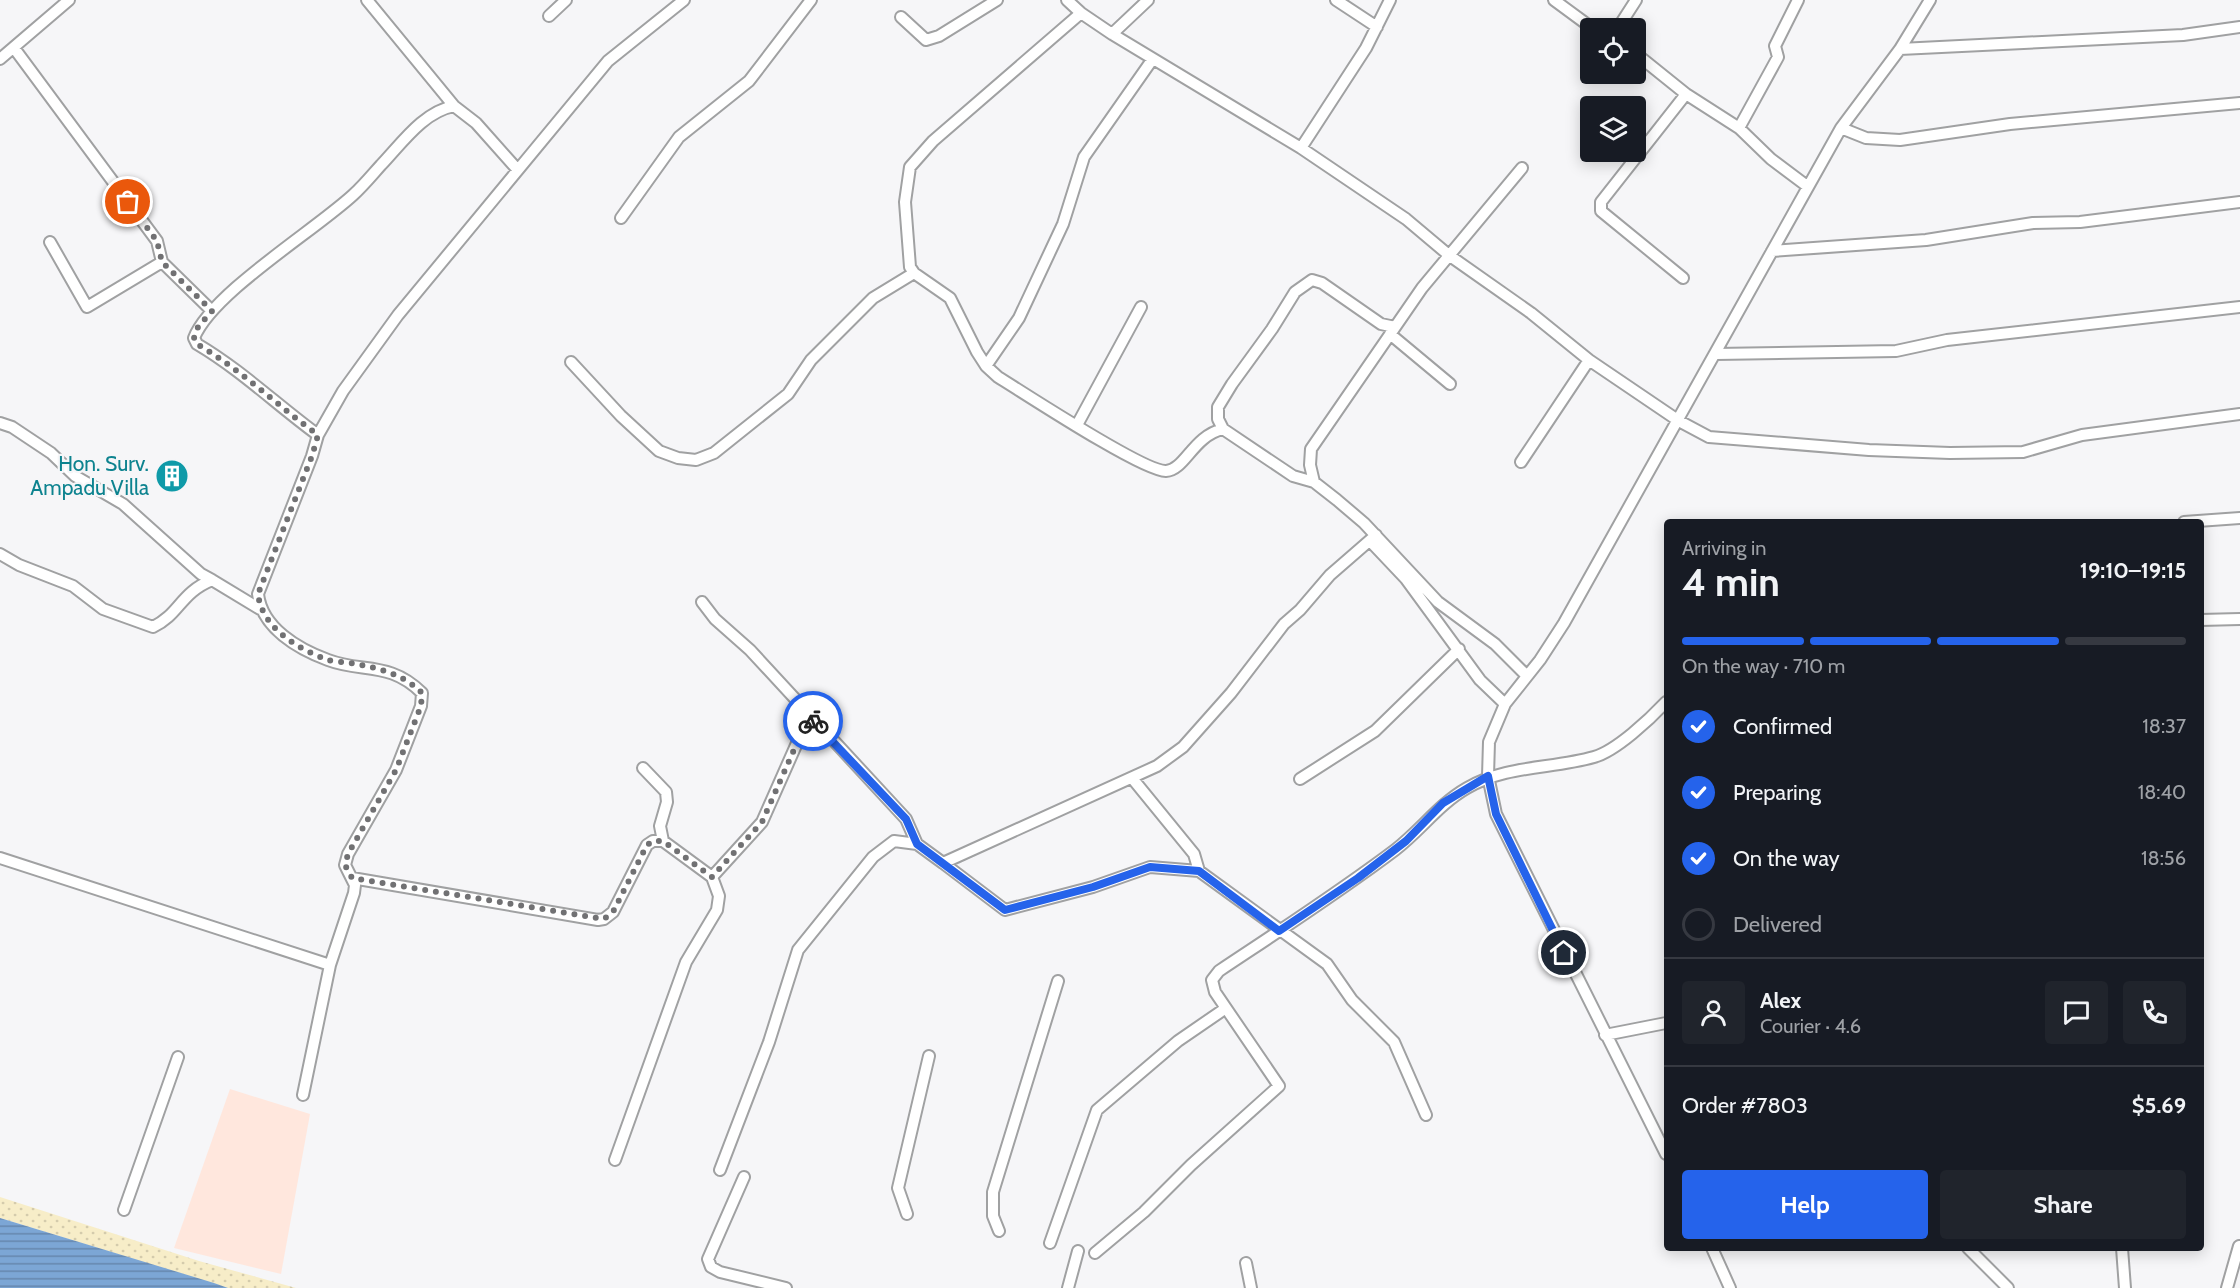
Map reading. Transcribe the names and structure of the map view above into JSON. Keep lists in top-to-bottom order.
{
  "places": {
    "building": ["Hon. Surv. Ampadu Villa"]
  },
  "page": {
    "heading": ["4 min", "Arriving in", "19:10–19:15"],
    "panel": [
      "Alex",
      "Courier · 4.6",
      "Order #7803",
      "$5.69"
    ],
    "bar": "On the way · 710 m",
    "list": [
      ["Confirmed", "18:37"],
      ["Preparing", "18:40"],
      ["On the way", "18:56"],
      "Delivered"
    ],
    "buttons": ["Help", "Share"]
  }
}
